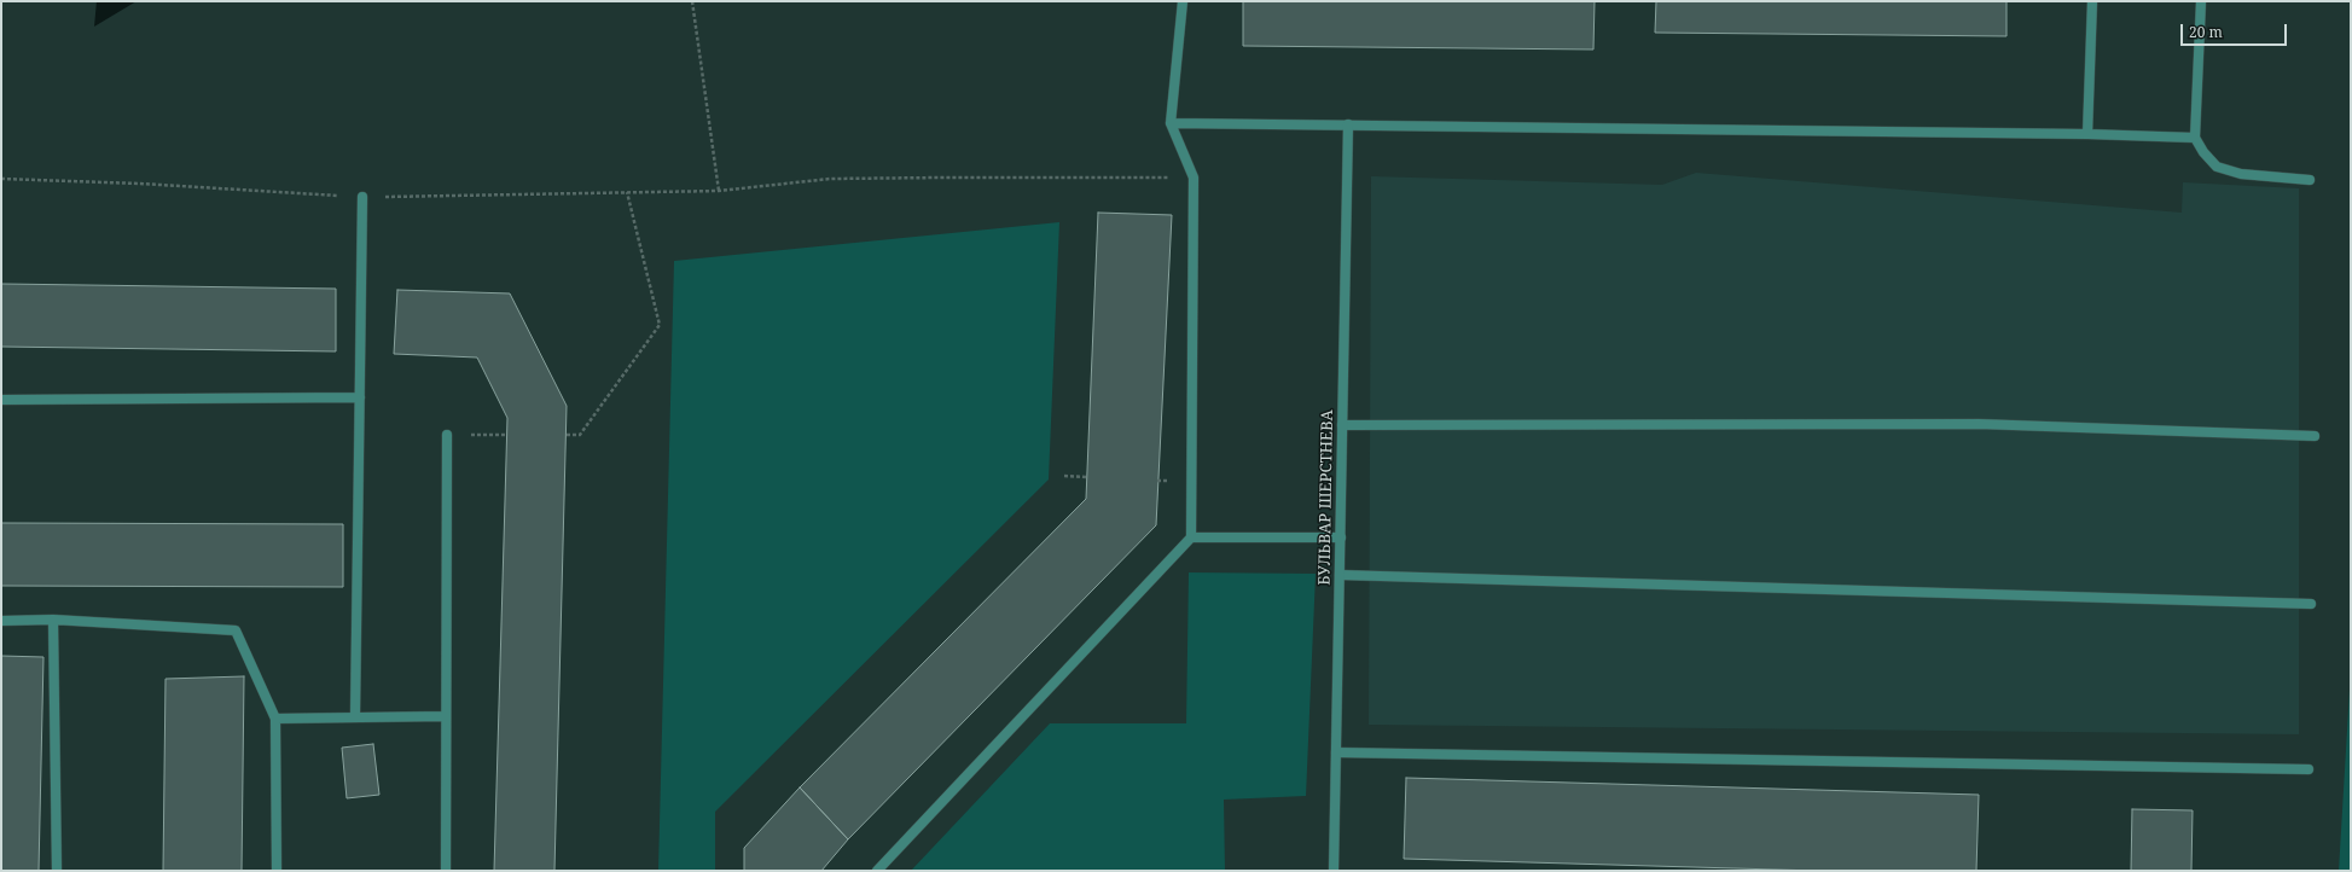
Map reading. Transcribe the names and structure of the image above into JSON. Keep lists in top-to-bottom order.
{
  "streets": {
    "street": ["БУЛЬВАР ШЕРСТНЕВА"]
  },
  "scale_bar": "20 m"
}
